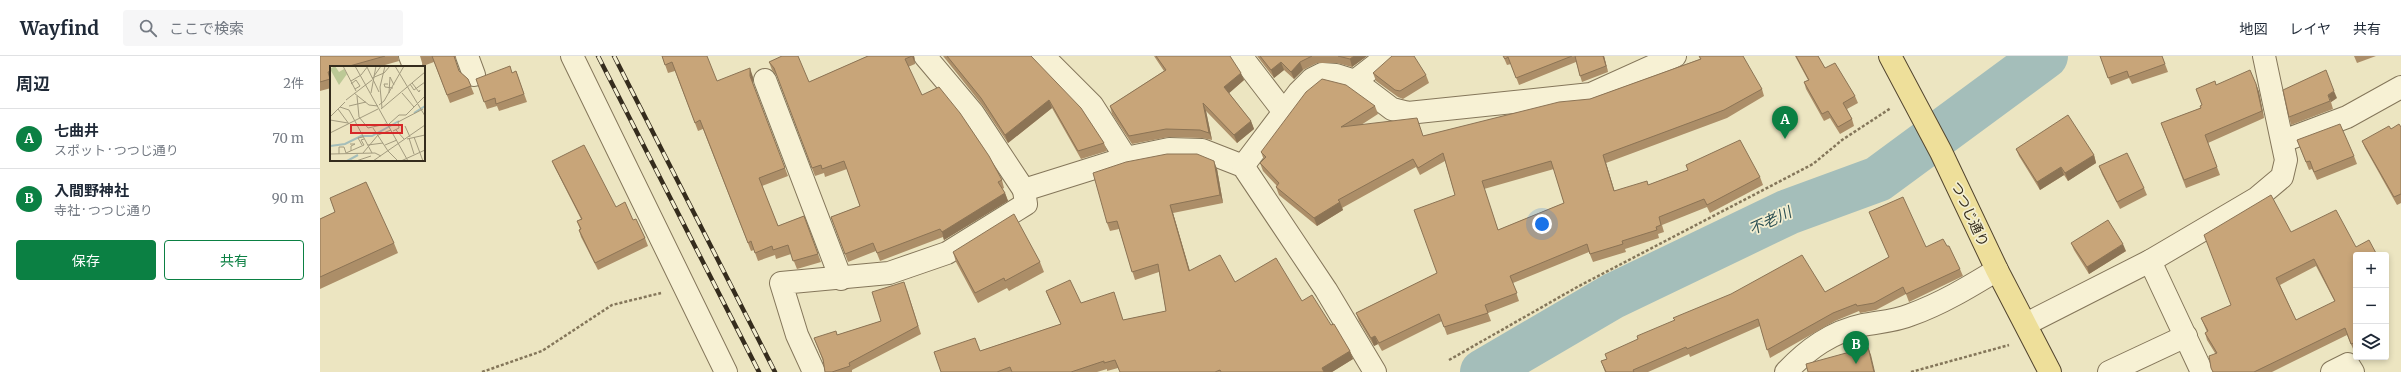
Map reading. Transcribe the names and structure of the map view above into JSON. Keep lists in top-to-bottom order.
{
  "streets": {
    "main road": ["つつじ通り"]
  },
  "water": ["不老川"],
  "page": {
    "header": "Wayfind",
    "search": "ここで検索",
    "nav": ["地図", "レイヤ", "共有"],
    "heading": ["周辺", "2件"],
    "pins": ["A", "B"],
    "list": [
      {
        "mark": "A",
        "name": "七曲井",
        "note": "スポット · つつじ通り",
        "value": "70 m"
      },
      {
        "mark": "B",
        "name": "入間野神社",
        "note": "寺社 · つつじ通り",
        "value": "90 m"
      }
    ],
    "buttons": ["保存", "共有"],
    "map_buttons": ["+", "−"]
  }
}
